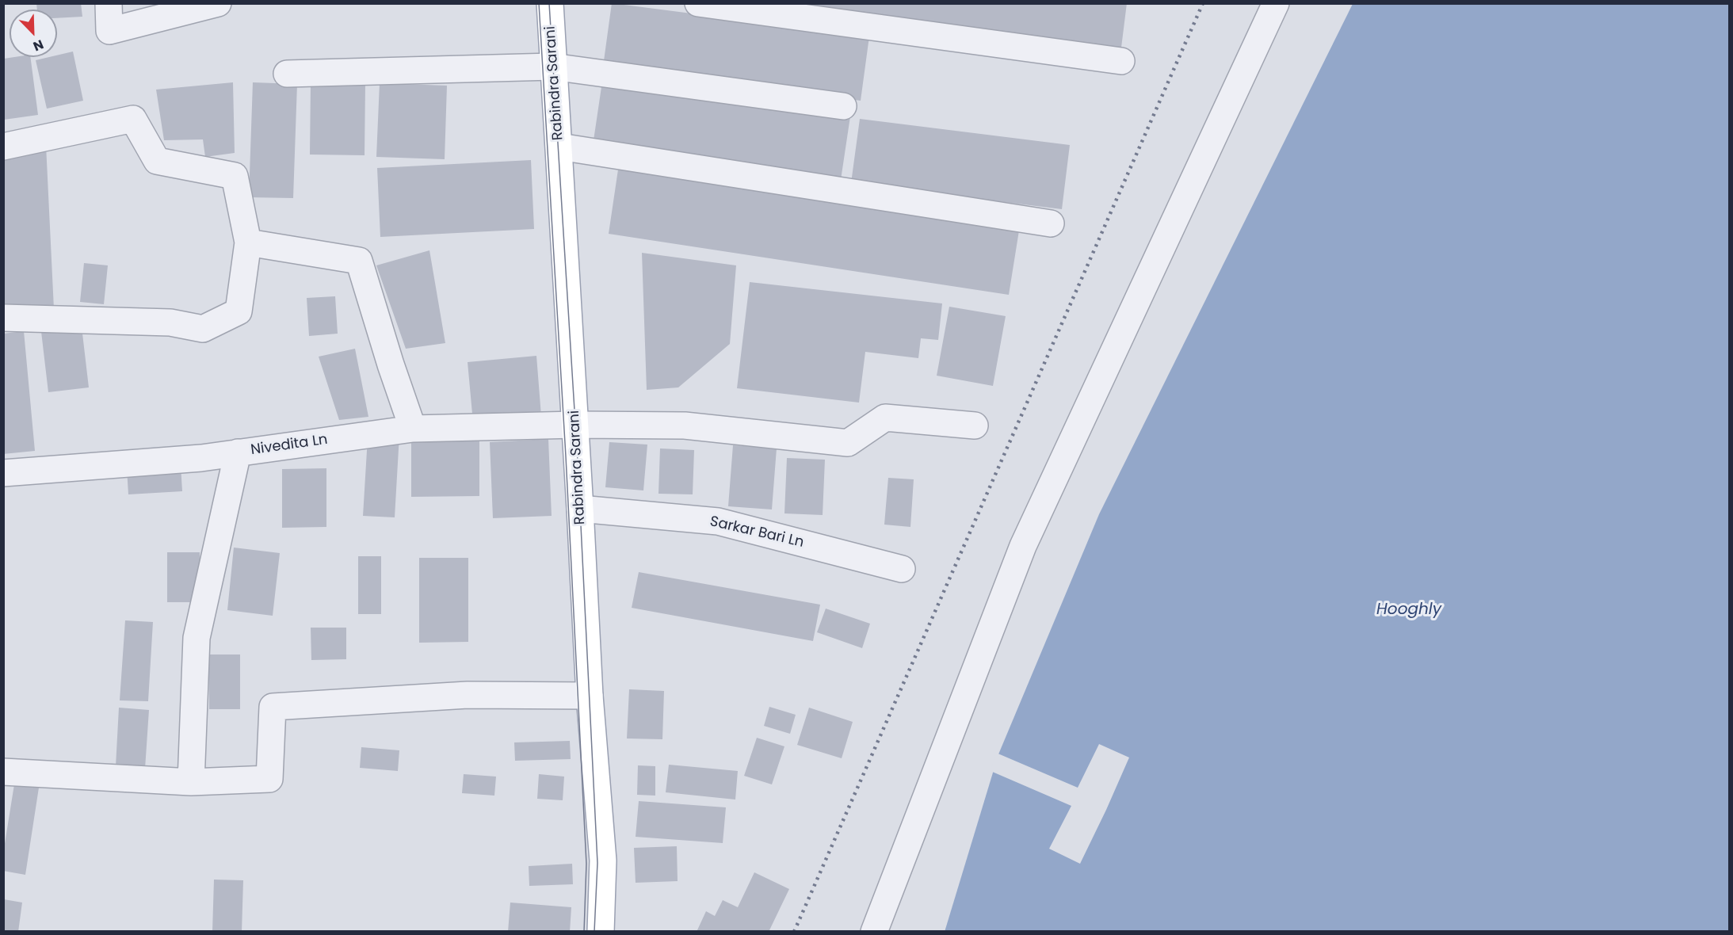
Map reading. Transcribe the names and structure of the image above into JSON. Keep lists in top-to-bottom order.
{
  "streets": {
    "main road": ["Rabindra Sarani"],
    "street": ["Nivedita Ln", "Sarkar Bari Ln"]
  },
  "crossings": [
    ["Rabindra Sarani", "Nivedita Ln"],
    ["Rabindra Sarani", "Sarkar Bari Ln"]
  ],
  "water": ["Hooghly"],
  "north": "bottom right"
}
